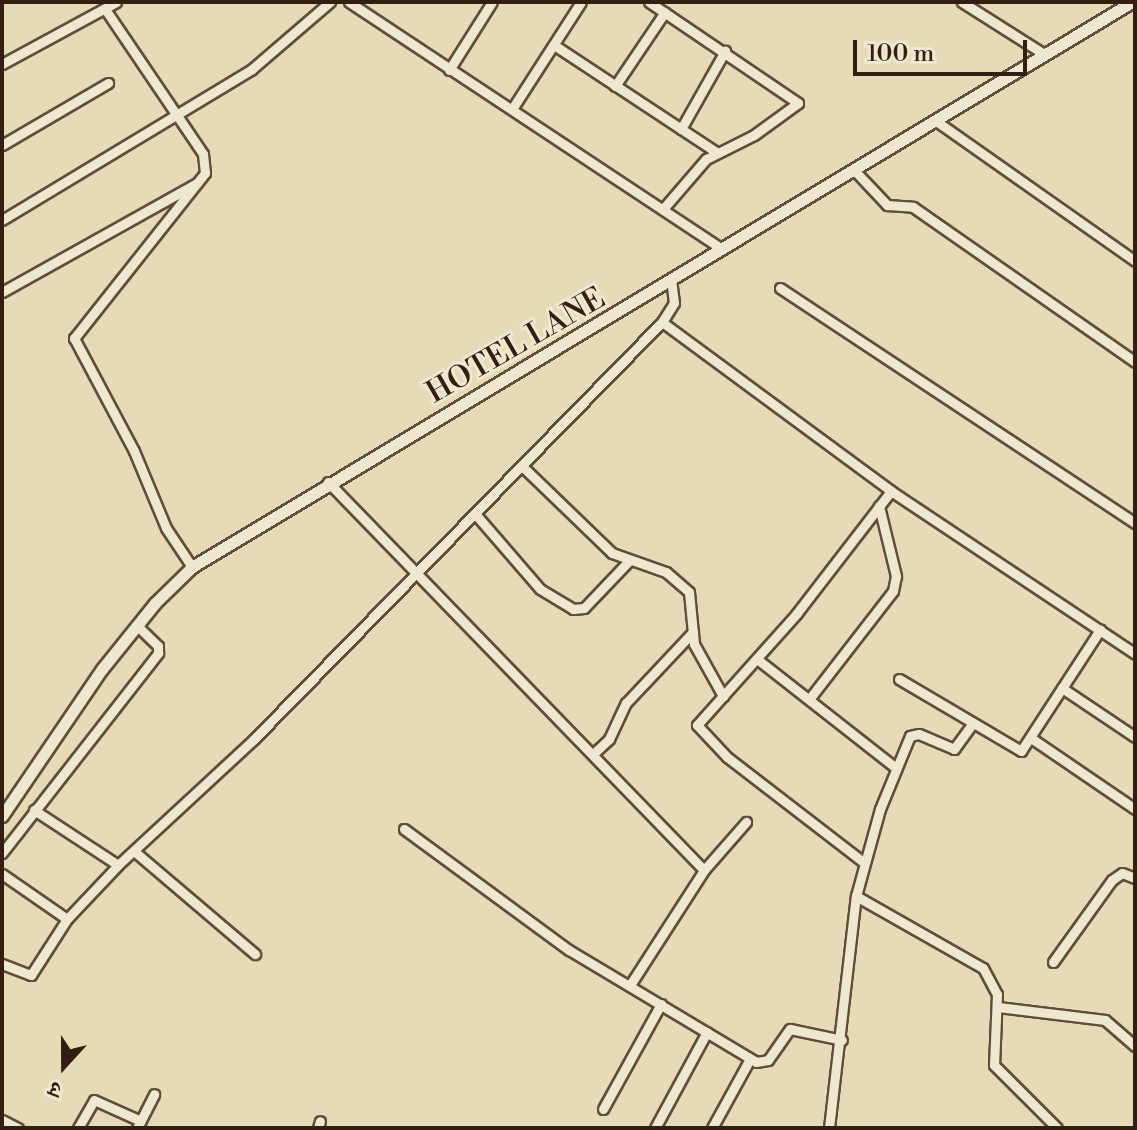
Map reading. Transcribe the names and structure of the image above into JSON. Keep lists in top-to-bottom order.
{
  "streets": {
    "street": ["HOTEL LANE"]
  },
  "scale_bar": "100 m",
  "north": "bottom"
}
